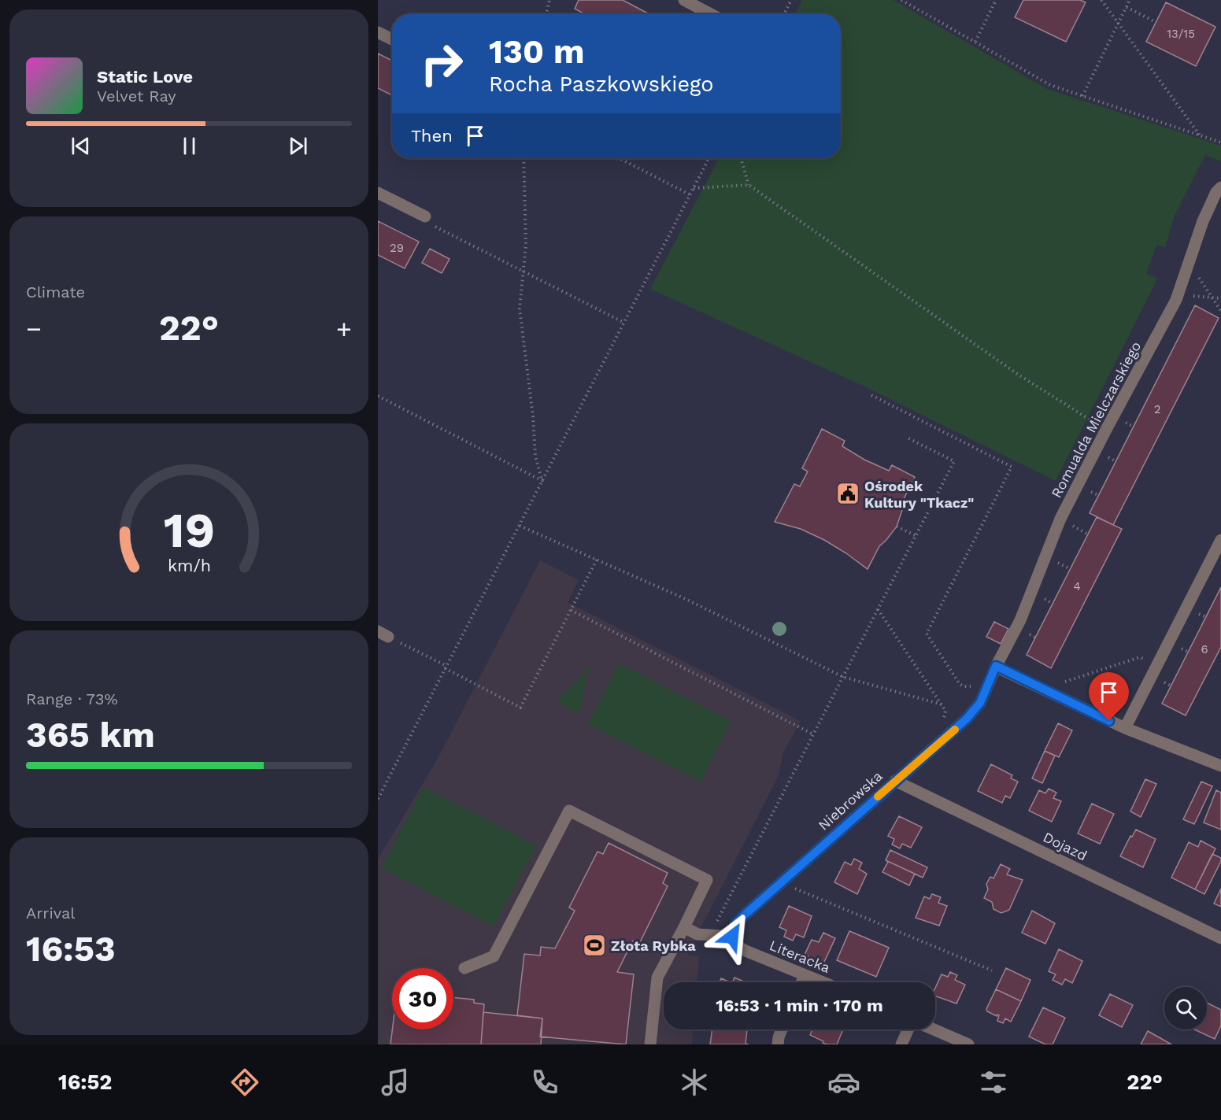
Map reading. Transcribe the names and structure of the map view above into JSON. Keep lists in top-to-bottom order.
{
  "streets": {
    "street": [
      "Romualda Mielczarskiego",
      "Niebrowska",
      "Dojazd",
      "Literacka"
    ]
  },
  "crossings": [
    ["Romualda Mielczarskiego", "Niebrowska"],
    ["Niebrowska", "Dojazd"],
    ["Niebrowska", "Literacka"]
  ],
  "places": {
    "public building": ["Ośrodek Kultury \"Tkacz\""],
    "sports": ["Złota Rybka"]
  },
  "house_numbers": [
    "13/15",
    "29",
    "2",
    "4",
    "6"
  ],
  "page": {
    "turn": ["130 m", "Rocha Paszkowskiego"],
    "song": ["Static Love", "Velvet Ray"],
    "then": "Then",
    "tile": [
      "Climate",
      ["Range · 73%", "365 km"],
      ["Arrival", "16:53"]
    ],
    "heat": ["−", "22°", "+"],
    "limit": "30",
    "trip": "16:53 · 1 min · 170 m",
    "tabs": ["16:52", "22°"],
    "gauge": ["19", "km/h"]
  }
}
